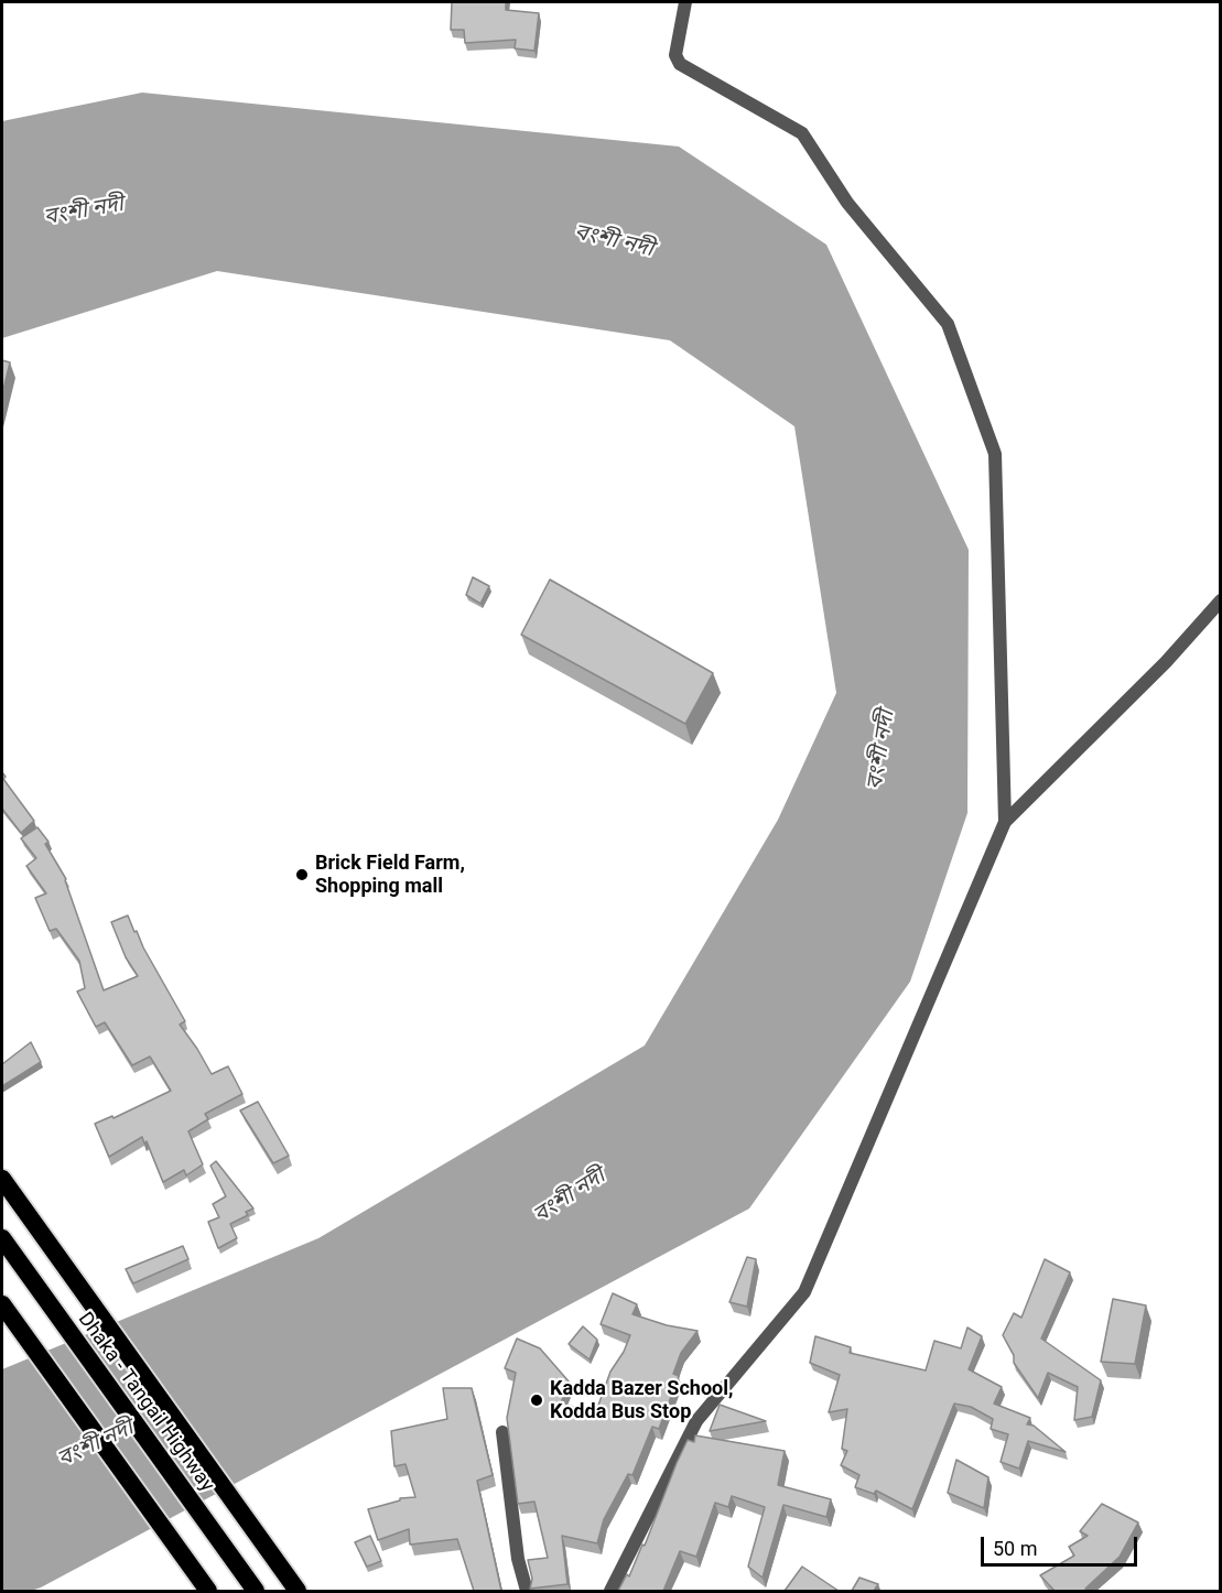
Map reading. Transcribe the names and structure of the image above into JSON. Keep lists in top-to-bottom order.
{
  "streets": {
    "highway": ["Dhaka - Tangail Highway"]
  },
  "water": ["বংশী নদী"],
  "places": ["Brick Field Farm, Shopping mall", "Kadda Bazer School, Kodda Bus Stop"],
  "scale_bar": "50 m"
}
